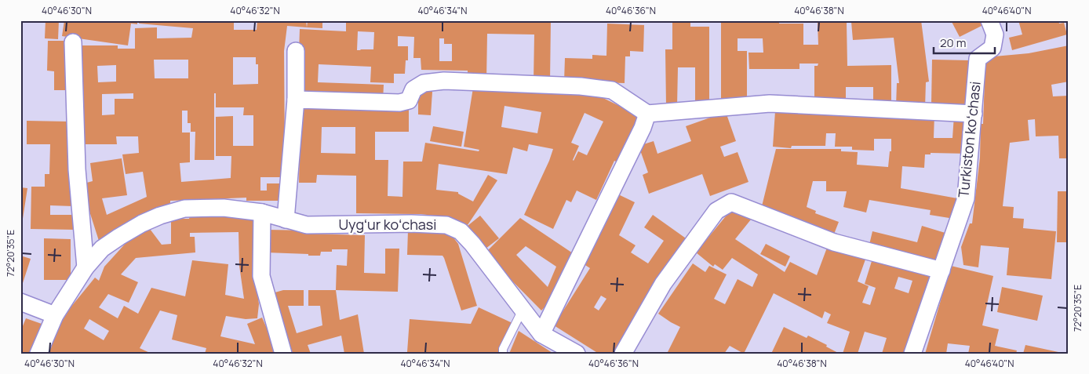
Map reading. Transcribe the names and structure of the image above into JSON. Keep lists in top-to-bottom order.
{
  "streets": {
    "street": ["Turkiston koʻchasi", "Uygʻur koʻchasi"]
  },
  "scale_bar": "20 m",
  "coordinates": [
    "40°46'30\"N",
    "40°46'32\"N",
    "40°46'34\"N",
    "40°46'36\"N",
    "40°46'38\"N",
    "40°46'40\"N",
    "72°20'35\"E"
  ]
}
